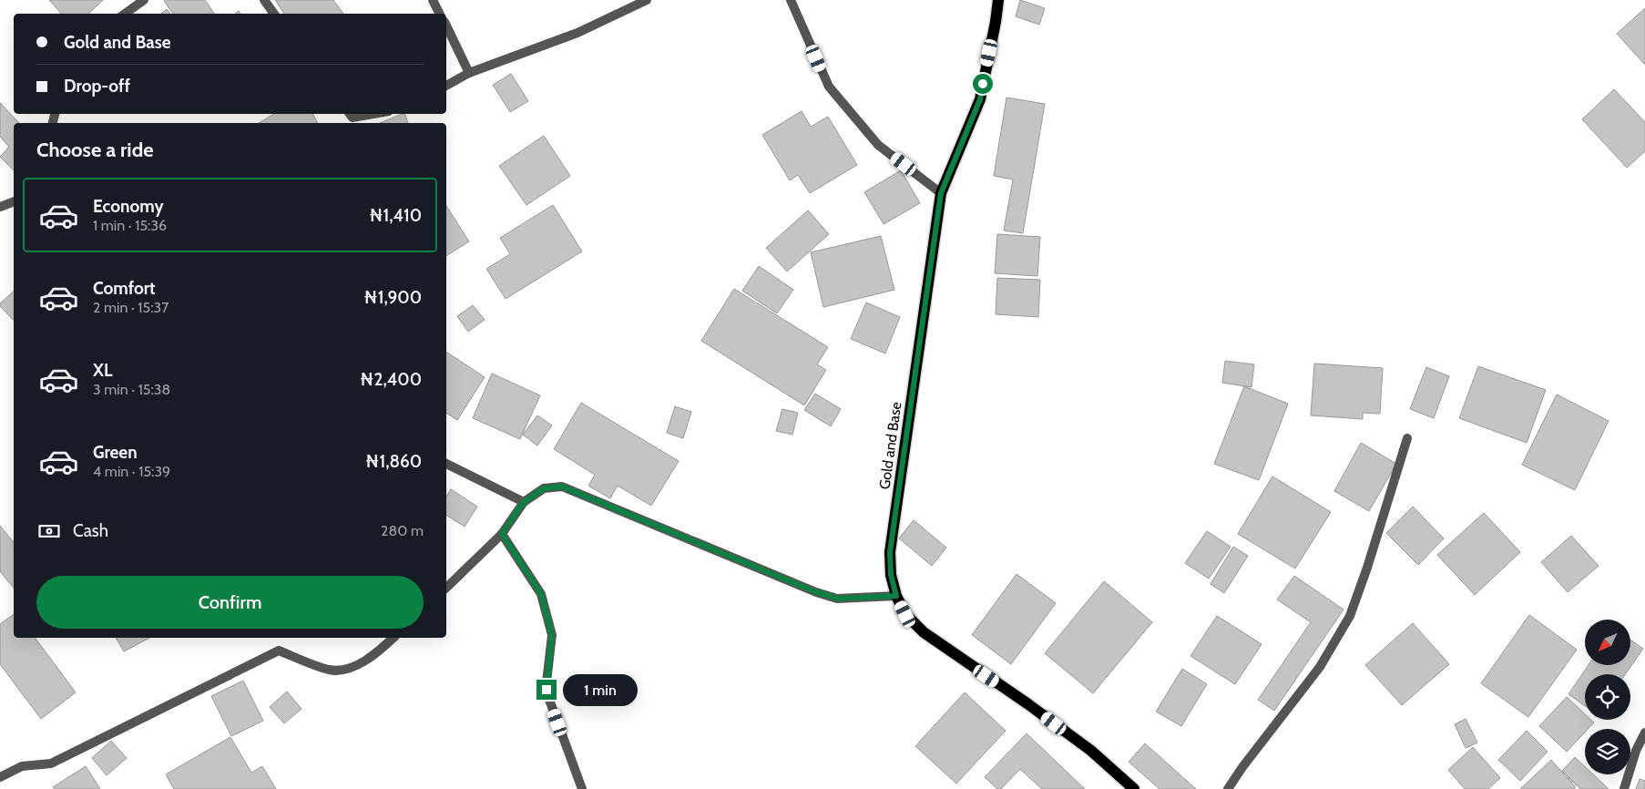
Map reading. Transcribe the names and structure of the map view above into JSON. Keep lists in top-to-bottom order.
{
  "streets": {
    "main road": ["Gold and Base"]
  },
  "north": "bottom left",
  "page": {
    "banner": ["Gold and Base", "Drop-off"],
    "heading": "Choose a ride",
    "list": [
      {
        "name": "Economy",
        "note": "1 min · 15:36",
        "value": "₦1,410"
      },
      {
        "name": "Comfort",
        "note": "2 min · 15:37",
        "value": "₦1,900"
      },
      {
        "name": "XL",
        "note": "3 min · 15:38",
        "value": "₦2,400"
      },
      {
        "name": "Green",
        "note": "4 min · 15:39",
        "value": "₦1,860"
      }
    ],
    "pay": ["Cash", "280 m"],
    "buttons": "Confirm",
    "bubble": "1 min"
  }
}
